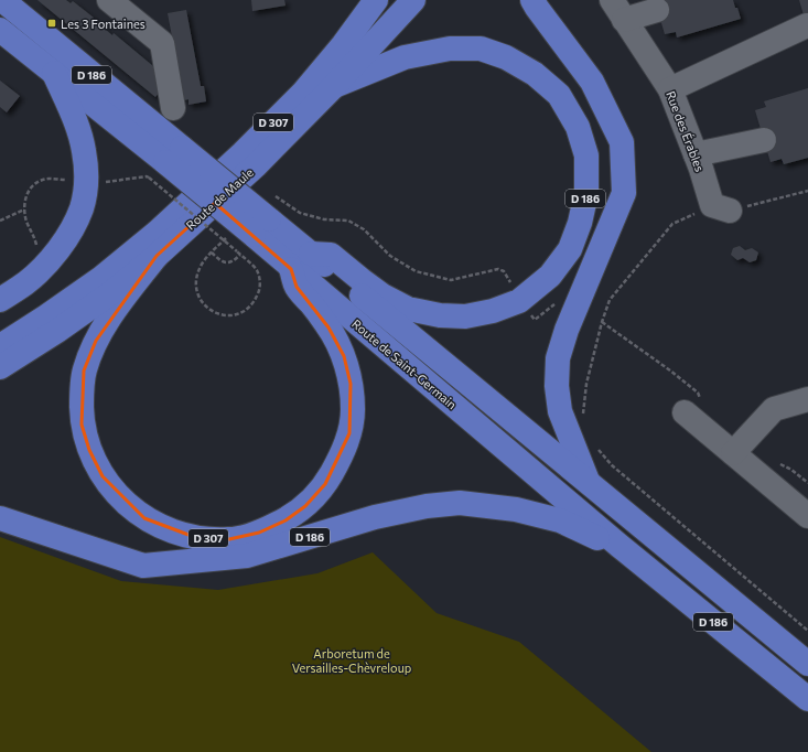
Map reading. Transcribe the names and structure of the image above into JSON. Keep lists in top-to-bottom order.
{
  "streets": {
    "main road": [
      "D 186",
      "D 307",
      "Route de Maule",
      "Route de Saint-Germain"
    ],
    "street": ["Rue des Érables"]
  },
  "crossings": [
    ["D 186", "Route de Maule"],
    ["D 186", "Route de Saint-Germain"],
    ["D 307", "Route de Maule"],
    ["D 307", "Route de Saint-Germain"]
  ],
  "parks": ["Arboretum de Versailles-Chèvreloup"],
  "places": {
    "transit": ["Les 3 Fontaines"]
  }
}
